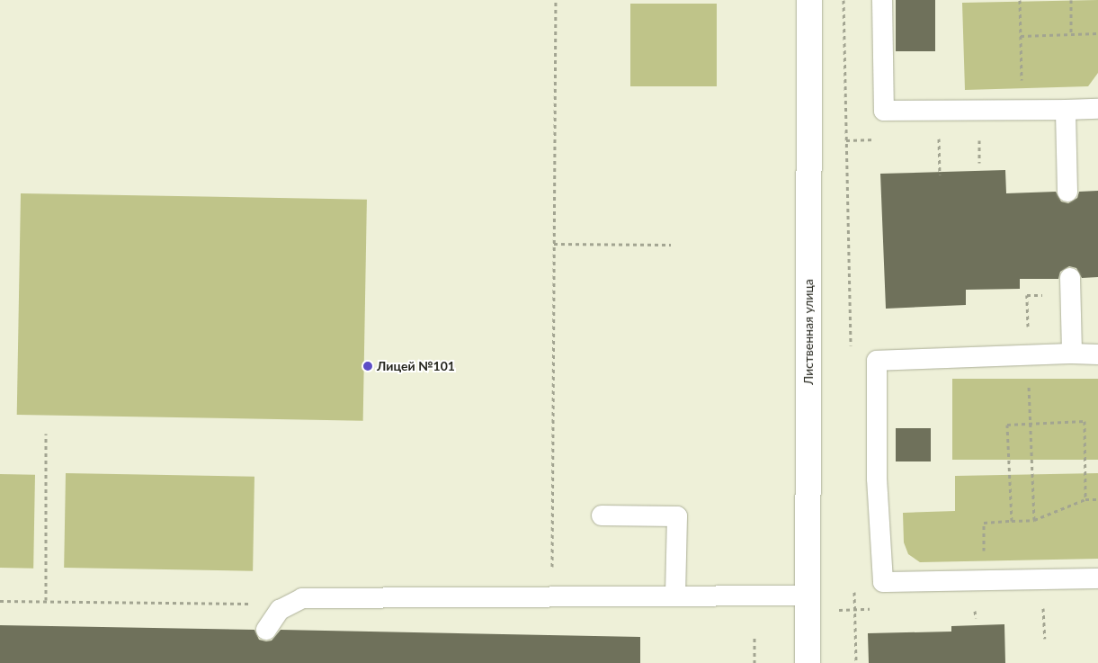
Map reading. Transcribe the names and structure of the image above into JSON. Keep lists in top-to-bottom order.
{
  "streets": {
    "street": ["Лиственная улица"]
  },
  "places": ["Лицей №101"]
}
